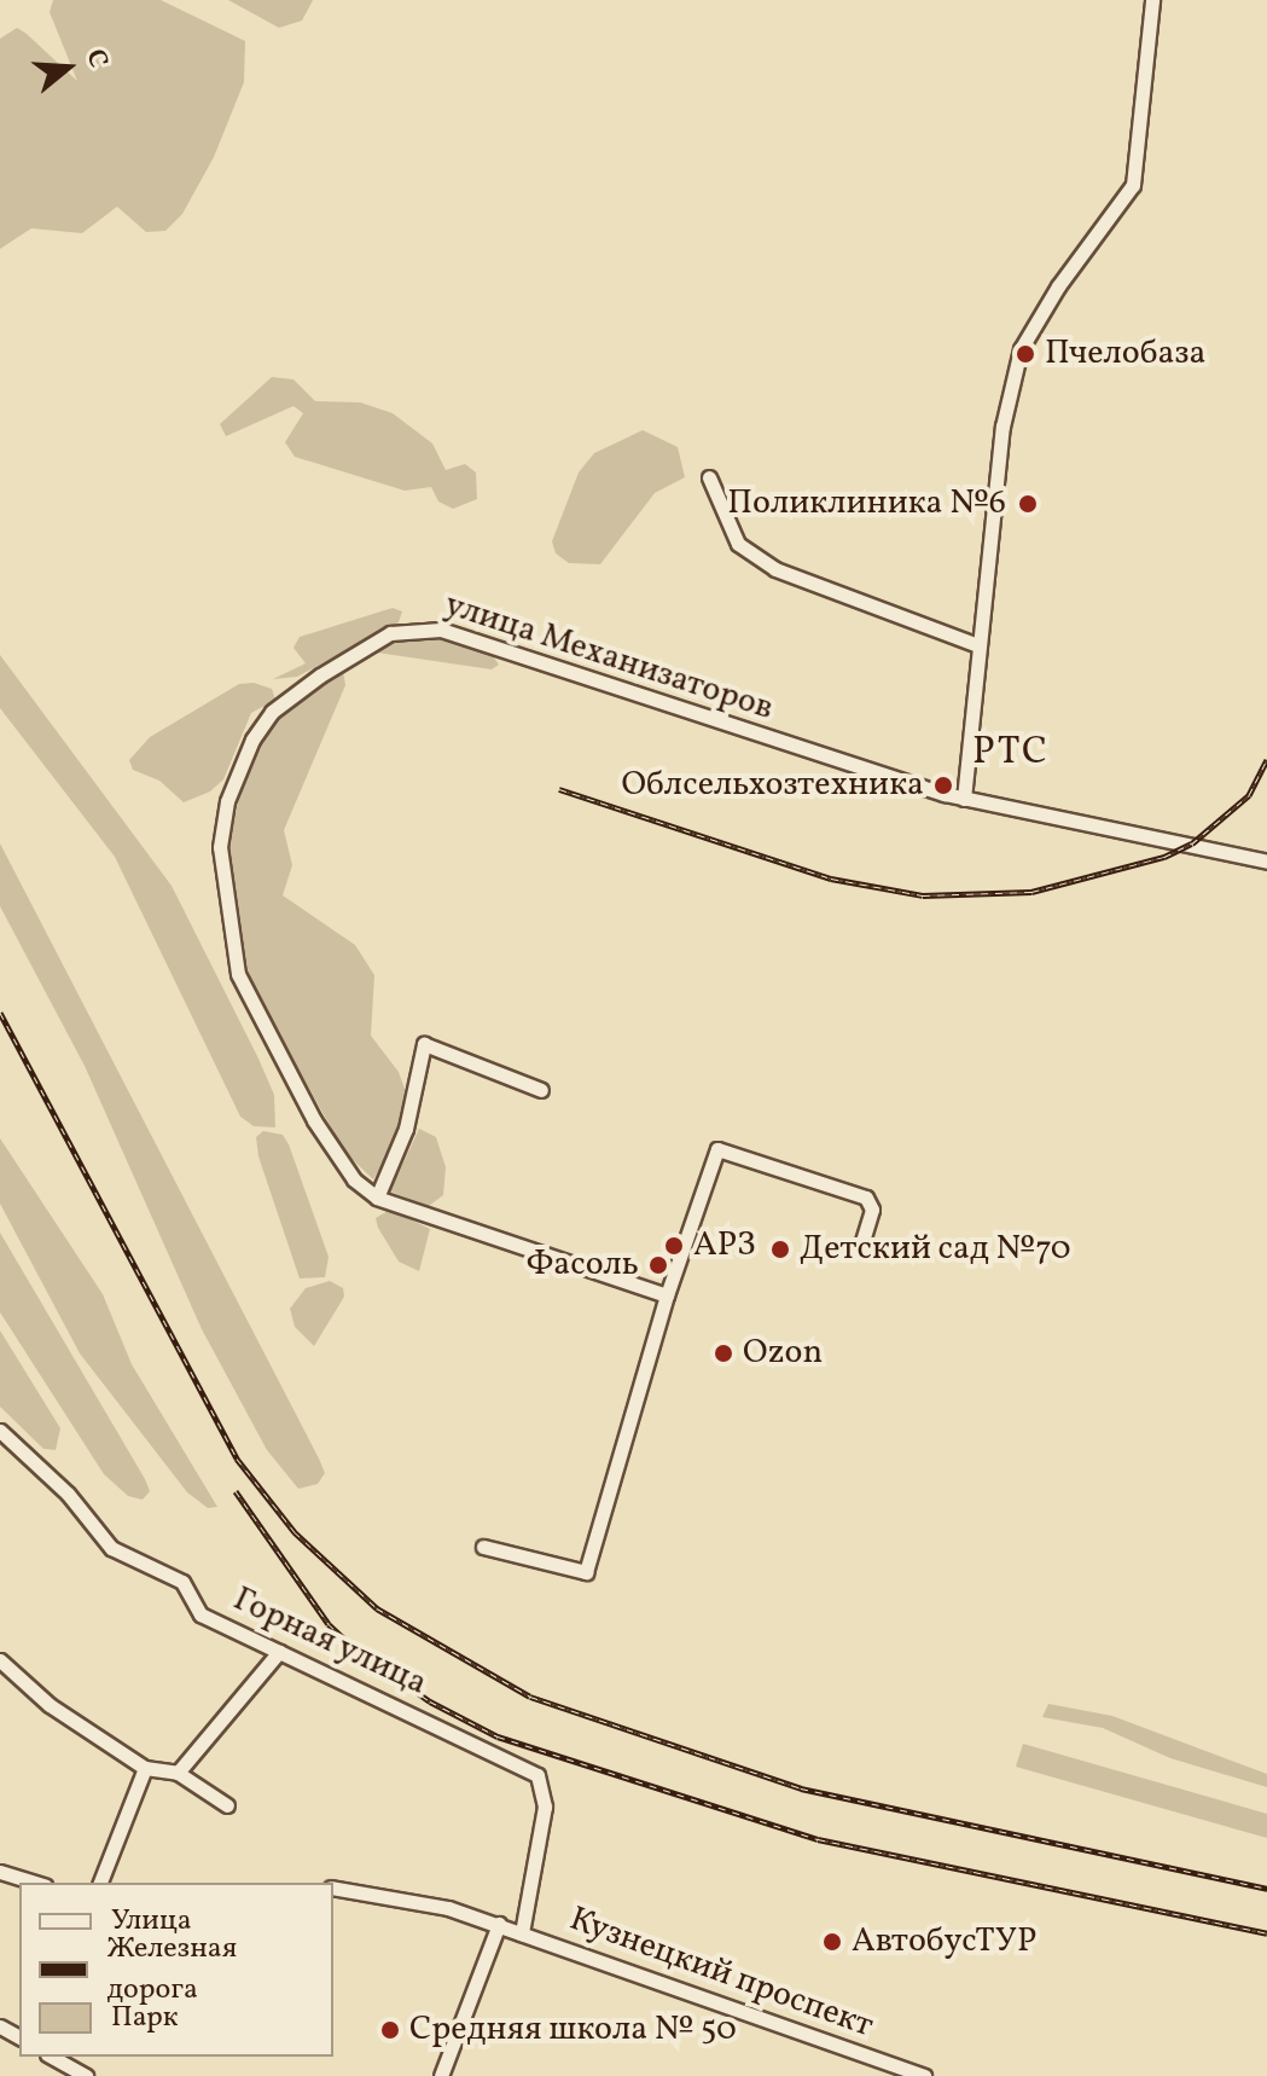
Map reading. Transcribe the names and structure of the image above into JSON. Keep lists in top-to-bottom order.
{
  "streets": {
    "street": ["улица Механизаторов", "Горная улица", "Кузнецкий проспект"]
  },
  "crossings": [
    ["Горная улица", "Кузнецкий проспект"]
  ],
  "districts": ["РТС"],
  "places": [
    "Пчелобаза",
    "Поликлиника №6",
    "Облсельхозтехника",
    "АРЗ",
    "Детский сад №70",
    "Фасоль",
    "Ozon",
    "АвтобусТУР",
    "Средняя школа № 50"
  ],
  "legend": ["Улица", "Железная дорога", "Парк"],
  "north": "right"
}
